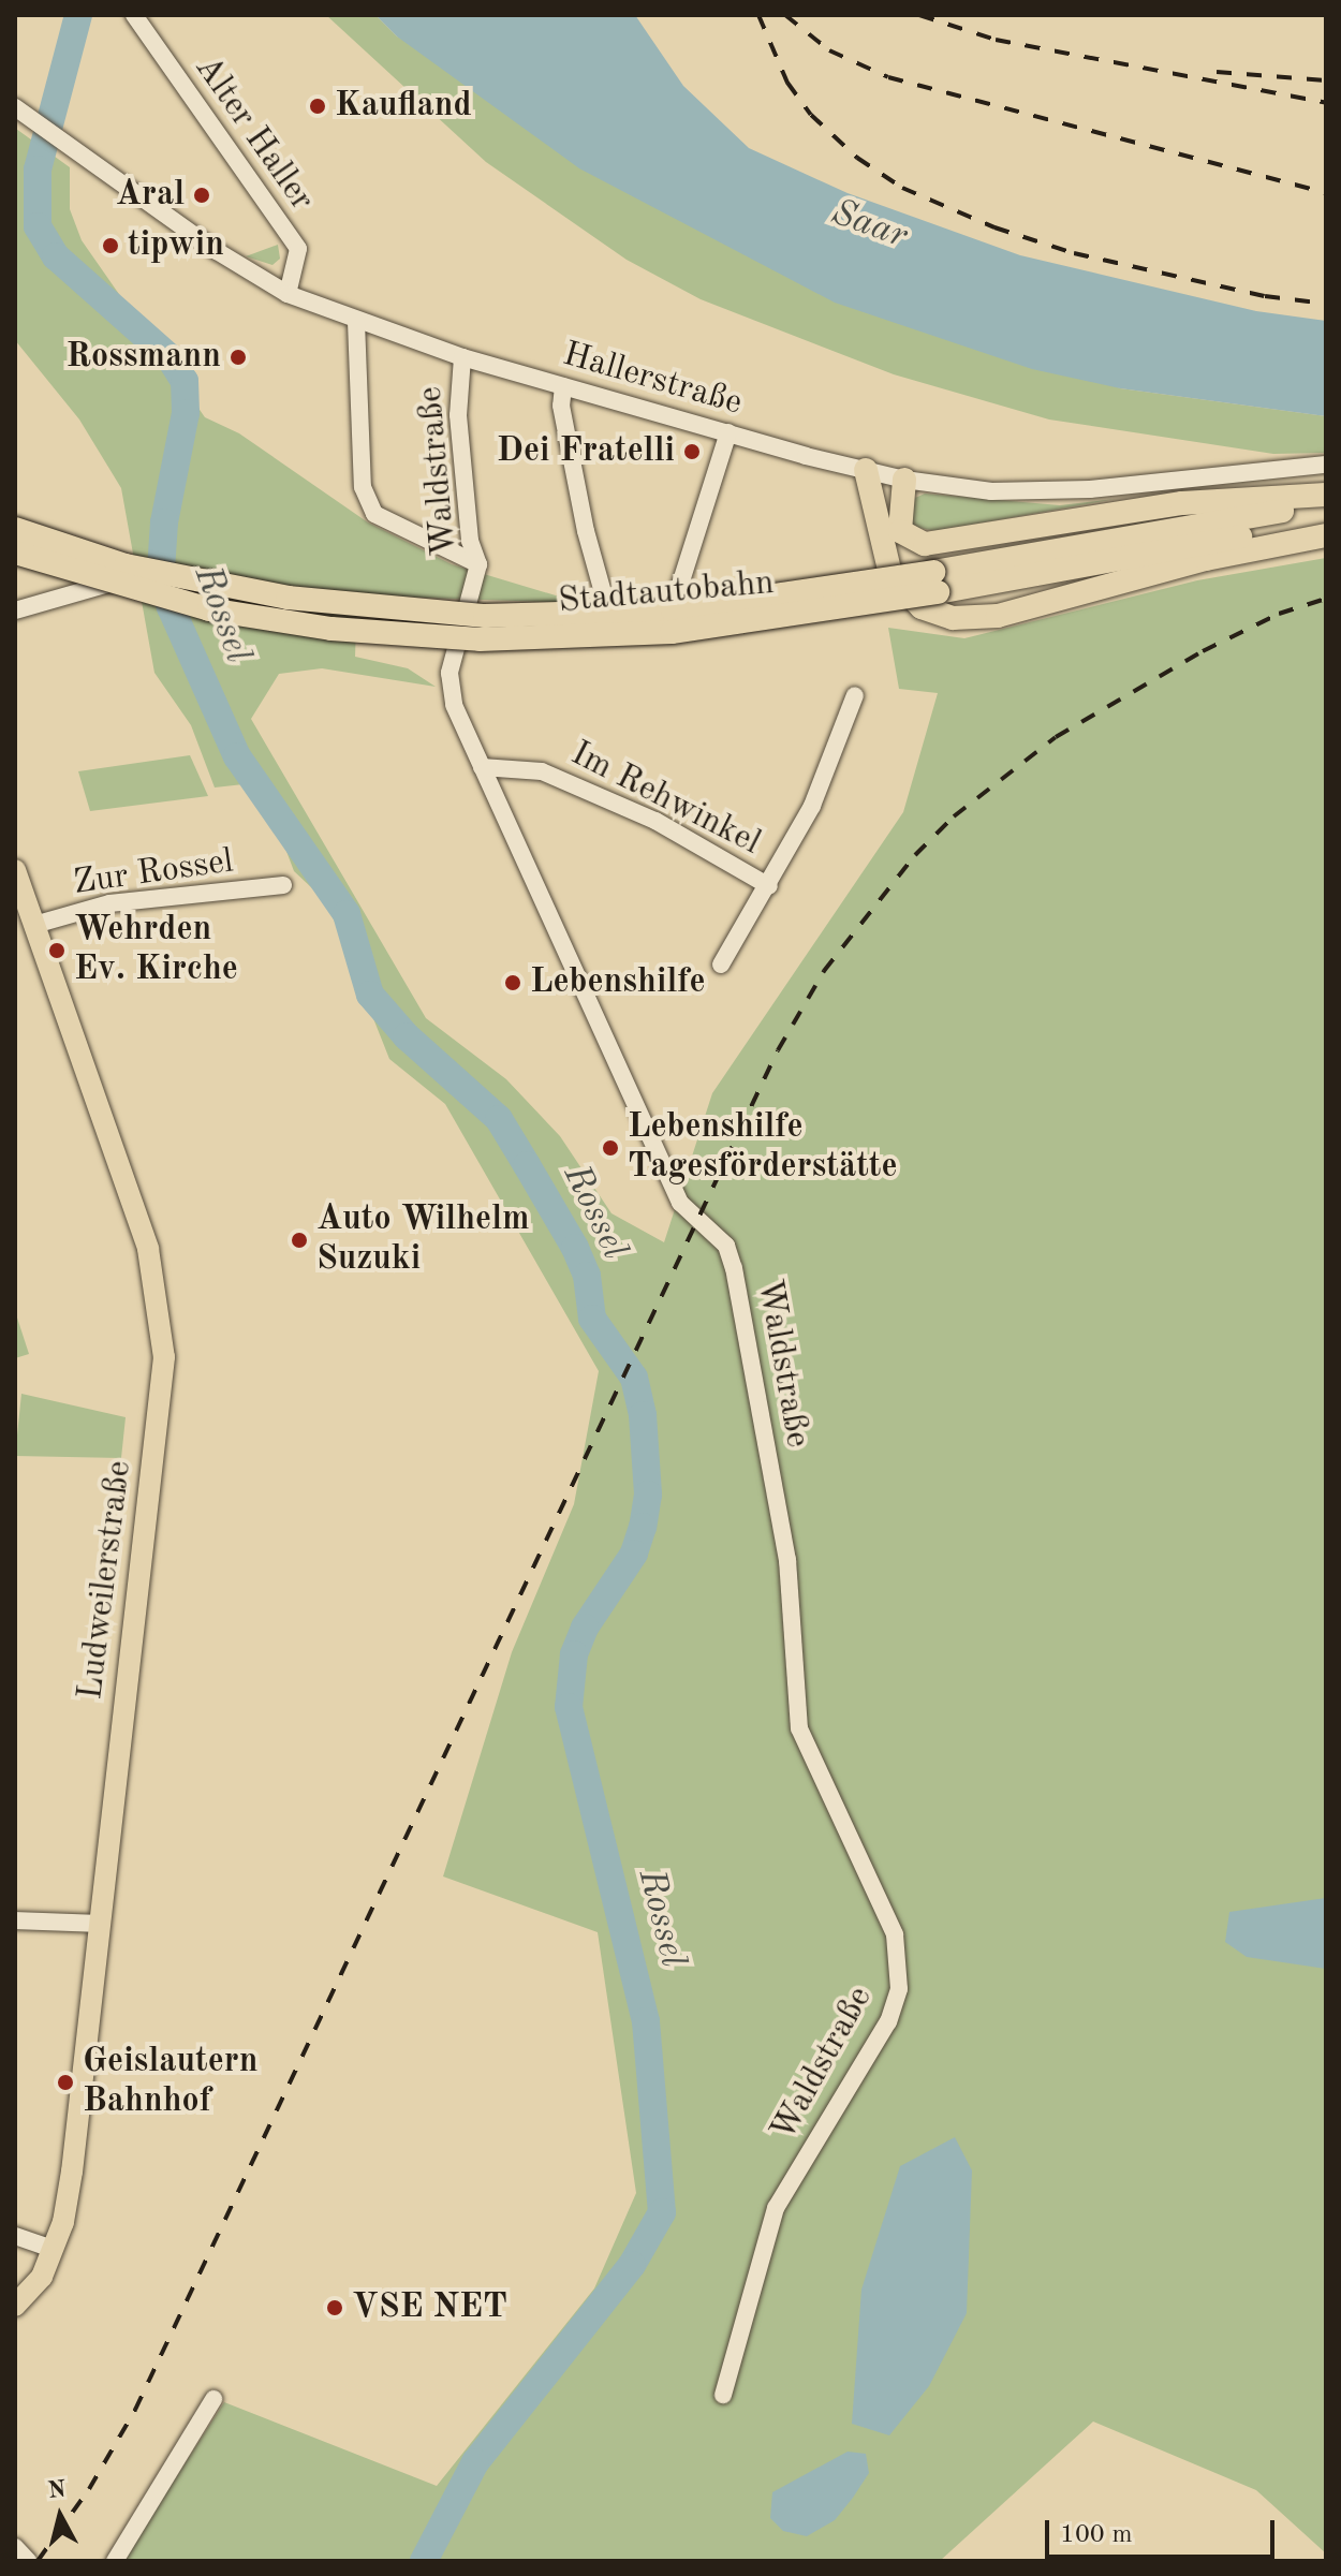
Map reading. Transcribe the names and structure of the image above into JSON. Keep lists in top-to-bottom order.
{
  "streets": {
    "highway": ["Stadtautobahn"],
    "main road": ["Ludweilerstraße"],
    "street": [
      "Alter Haller",
      "Hallerstraße",
      "Waldstraße",
      "Im Rehwinkel",
      "Zur Rossel"
    ]
  },
  "crossings": [
    ["Alter Haller", "Hallerstraße"],
    ["Hallerstraße", "Waldstraße"],
    ["Waldstraße", "Im Rehwinkel"],
    ["Zur Rossel", "Ludweilerstraße"]
  ],
  "water": ["Saar", "Rossel"],
  "places": [
    "Kaufland",
    "Aral",
    "tipwin",
    "Rossmann",
    "Dei Fratelli",
    "Wehrden Ev. Kirche",
    "Lebenshilfe",
    "Lebenshilfe Tagesförderstätte",
    "Auto Wilhelm Suzuki",
    "Geislautern Bahnhof",
    "VSE NET"
  ],
  "scale_bar": "100 m",
  "north": "top"
}
